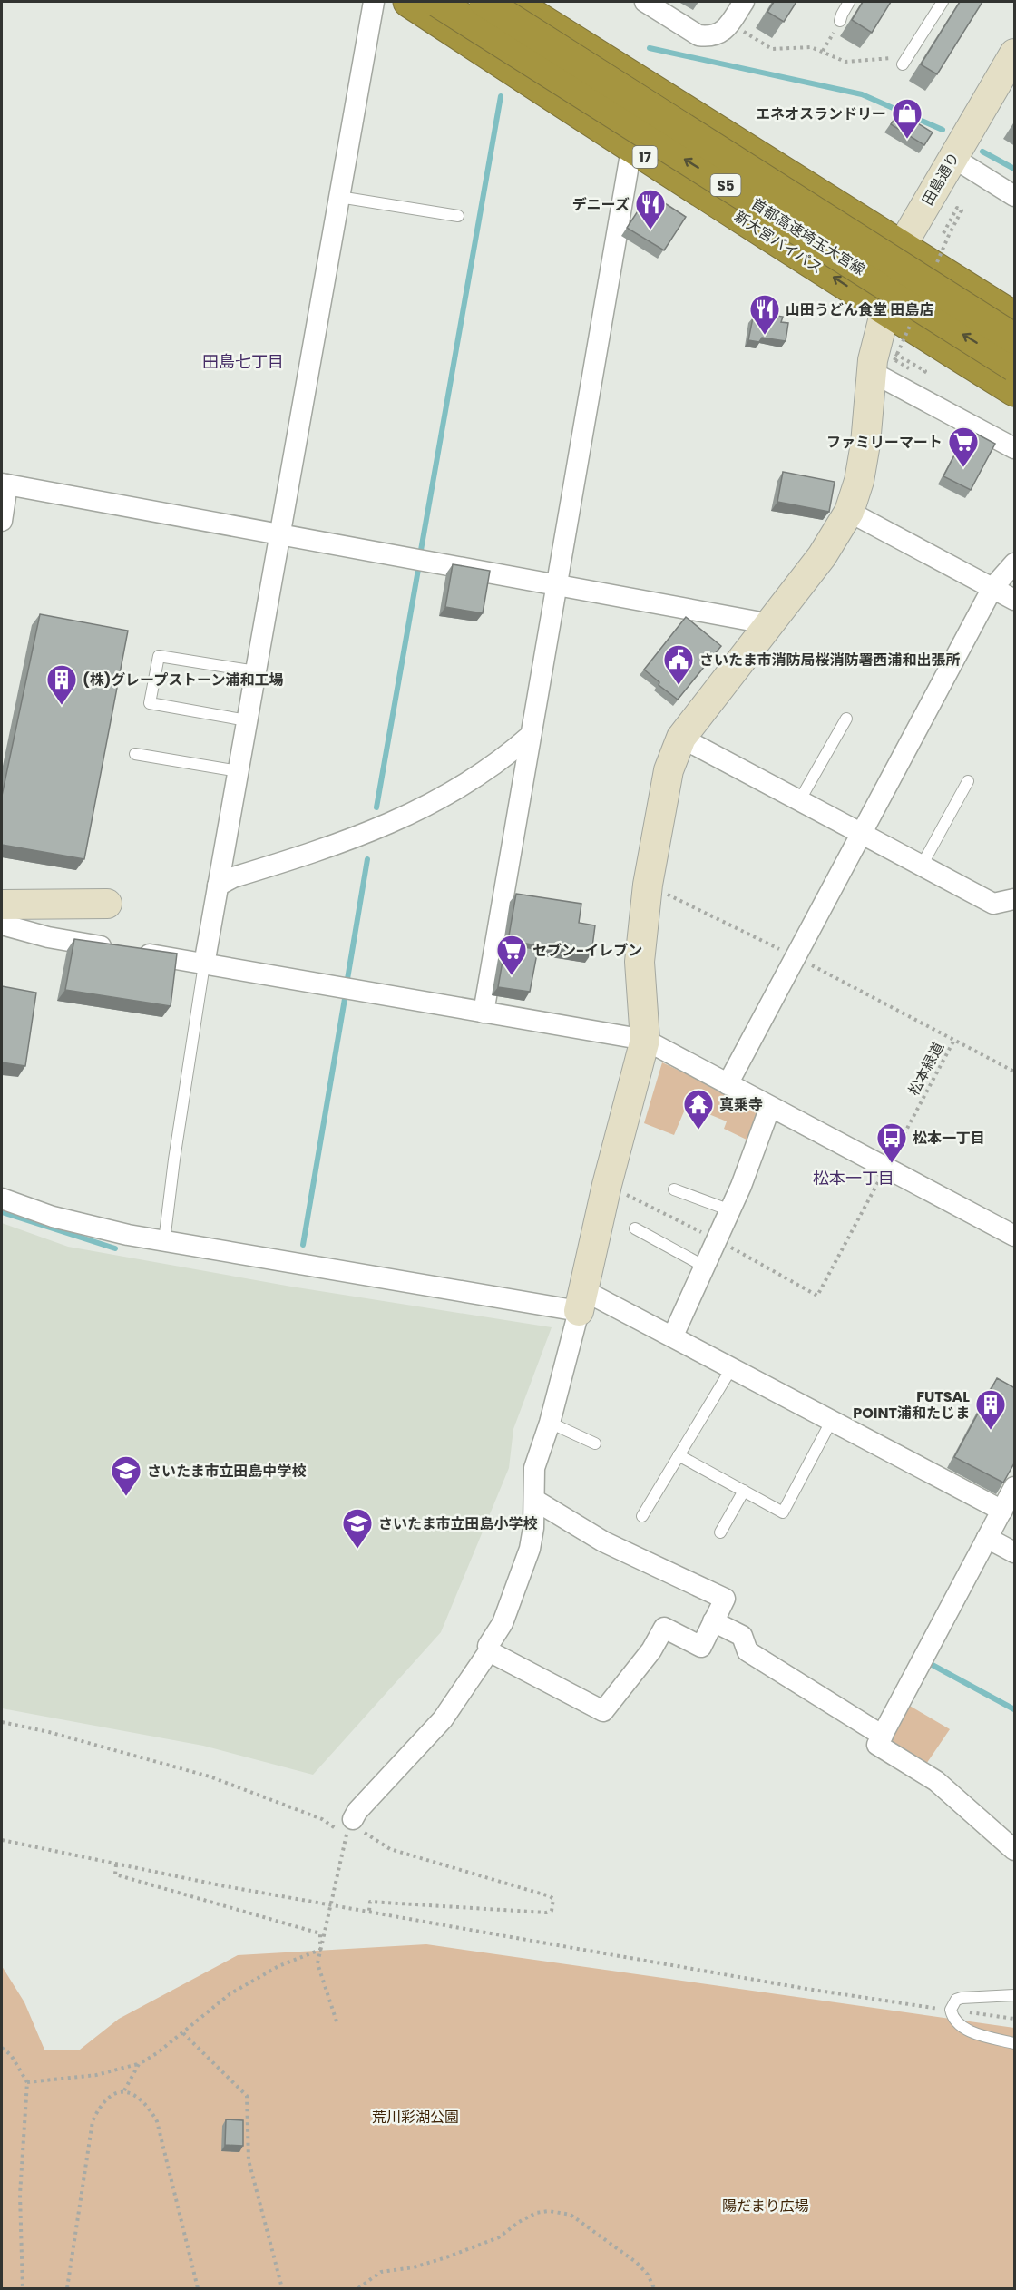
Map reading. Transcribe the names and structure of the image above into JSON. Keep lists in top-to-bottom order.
{
  "streets": {
    "highway": [
      "17",
      "S5",
      "首都高速埼玉大宮線",
      "新大宮バイパス"
    ],
    "street": ["田島通り"],
    "path": ["松本緑道"]
  },
  "crossings": [
    ["田島通り", "新大宮バイパス"]
  ],
  "districts": ["田島七丁目", "松本一丁目"],
  "parks": ["荒川彩湖公園", "陽だまり広場"],
  "places": {
    "shop": ["エネオスランドリー"],
    "restaurant": ["デニーズ", "山田うどん食堂 田島店"],
    "supermarket": ["ファミリーマート", "セブン-イレブン"],
    "public building": ["さいたま市消防局桜消防署西浦和出張所"],
    "building": ["(株)グレープストーン浦和工場", "FUTSAL POINT浦和たじま"],
    "temple": ["真乗寺"],
    "bus stop": ["松本一丁目"],
    "school or university": ["さいたま市立田島中学校", "さいたま市立田島小学校"]
  }
}
